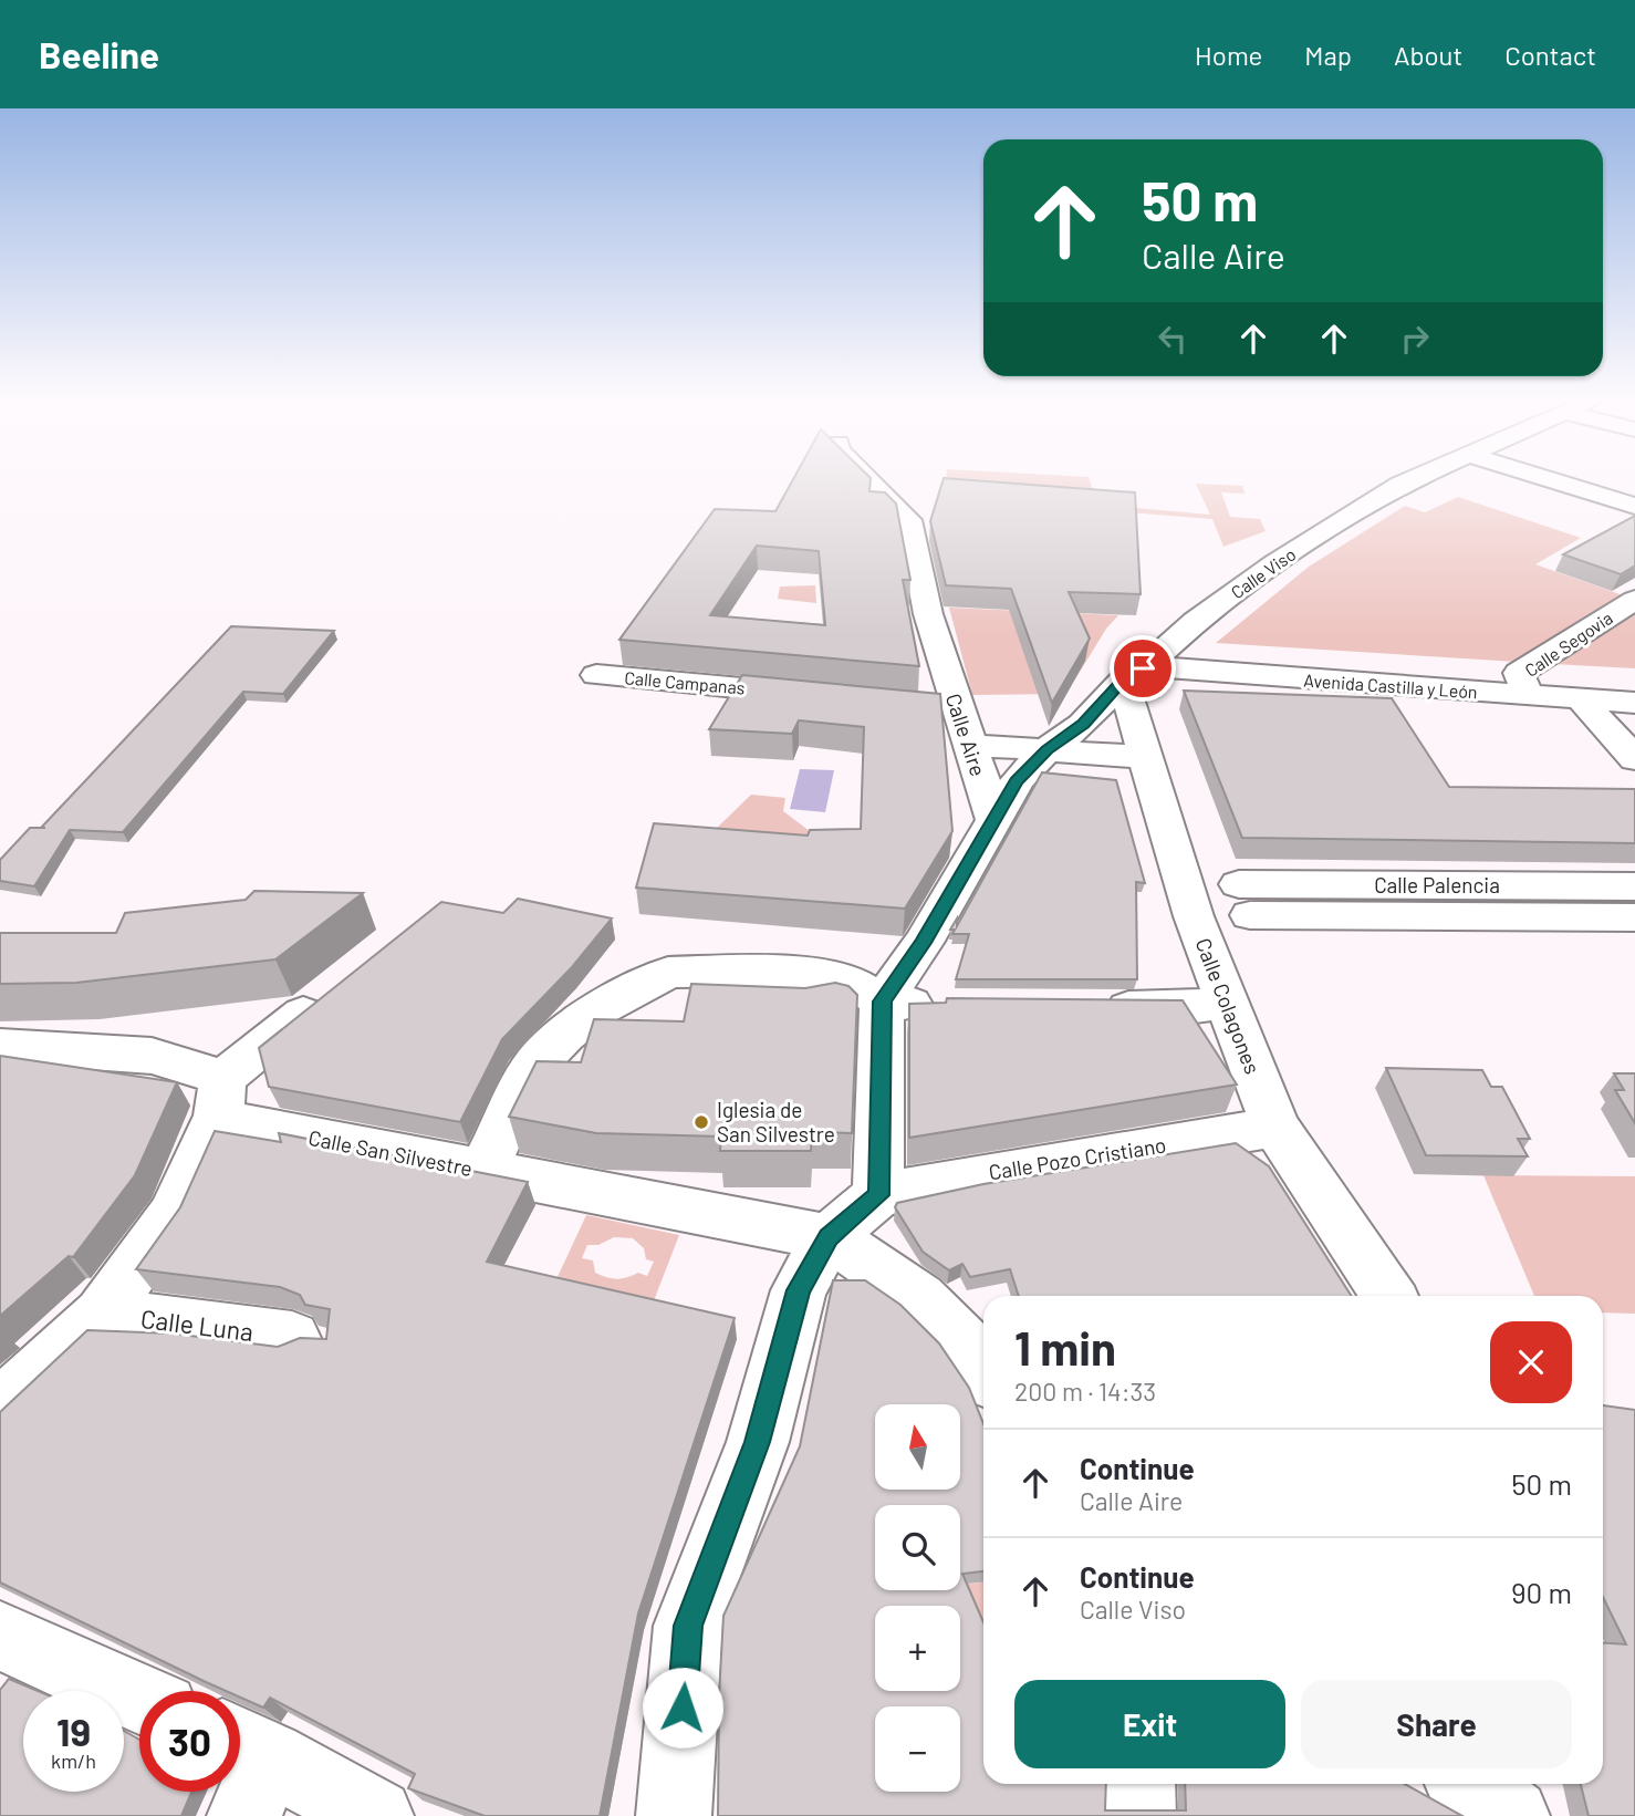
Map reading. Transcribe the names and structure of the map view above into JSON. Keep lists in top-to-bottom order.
{
  "streets": {
    "street": [
      "Calle Viso",
      "Calle Segovia",
      "Calle Campanas",
      "Avenida Castilla y León",
      "Calle Aire",
      "Calle Palencia",
      "Calle Colagones",
      "Calle San Silvestre",
      "Calle Pozo Cristiano",
      "Calle Luna"
    ]
  },
  "crossings": [
    ["Calle Viso", "Avenida Castilla y León"],
    ["Calle Viso", "Calle Aire"],
    ["Calle Viso", "Calle Colagones"],
    ["Calle Segovia", "Avenida Castilla y León"],
    ["Avenida Castilla y León", "Calle Colagones"],
    ["Calle Colagones", "Calle Pozo Cristiano"],
    ["Calle San Silvestre", "Calle Luna"]
  ],
  "places": ["Iglesia de San Silvestre"],
  "north": "top",
  "page": {
    "header": "Beeline",
    "nav": [
      "Home",
      "Map",
      "About",
      "Contact"
    ],
    "turn": ["50 m", "Calle Aire"],
    "heading": ["1 min", "200 m · 14:33"],
    "map_buttons": ["+", "−"],
    "list": [
      {
        "name": "Continue",
        "note": "Calle Aire",
        "value": "50 m"
      },
      {
        "name": "Continue",
        "note": "Calle Viso",
        "value": "90 m"
      }
    ],
    "buttons": ["Exit", "Share"],
    "speed": "19 km/h",
    "limit": "30"
  }
}
